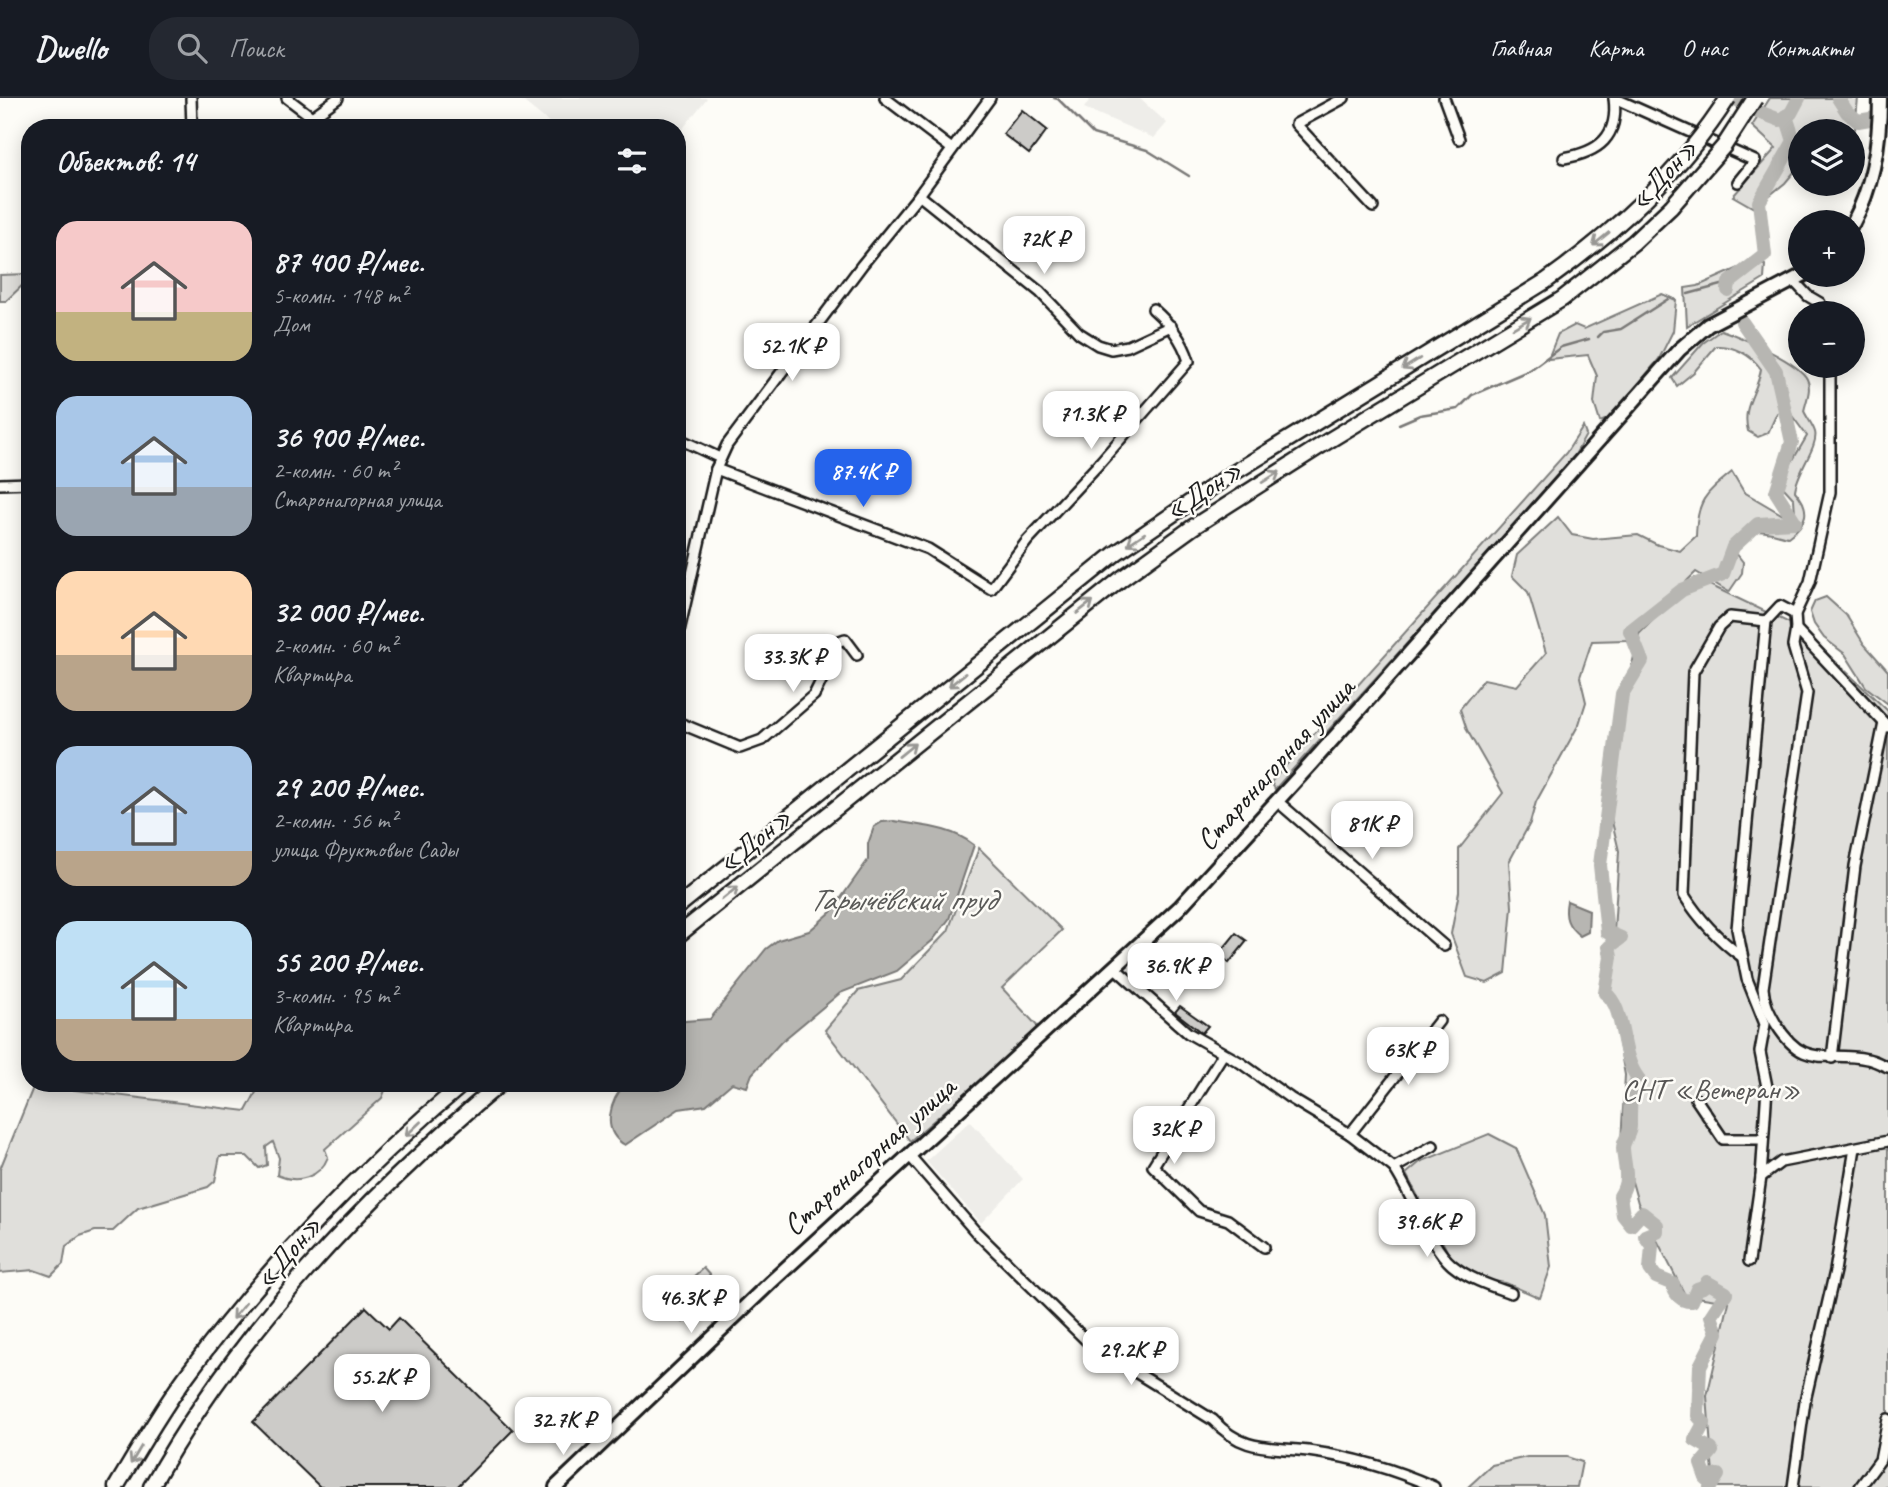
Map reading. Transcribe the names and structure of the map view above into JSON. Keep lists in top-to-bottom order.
{
  "streets": {
    "highway": ["«Дон»"],
    "main road": ["Старонагорная улица"]
  },
  "water": ["Тарычёвский пруд"],
  "parks": ["СНТ «Ветеран»"],
  "page": {
    "header": "Dwello",
    "search": "Поиск",
    "nav": [
      "Главная",
      "Карта",
      "О нас",
      "Контакты"
    ],
    "map_buttons": ["+", "−"],
    "heading": "Объектов: 14",
    "list": [
      {
        "name": "87 400 ₽/мес.",
        "note": "5-комн. · 148 m² · Дом"
      },
      {
        "name": "36 900 ₽/мес.",
        "note": "2-комн. · 60 m² · Старонагорная улица"
      },
      {
        "name": "32 000 ₽/мес.",
        "note": "2-комн. · 60 m² · Квартира"
      },
      {
        "name": "29 200 ₽/мес.",
        "note": "2-комн. · 56 m² · улица Фруктовые Сады"
      },
      {
        "name": "55 200 ₽/мес.",
        "note": "3-комн. · 95 m² · Квартира"
      }
    ],
    "price": [
      "72K ₽",
      "52.1K ₽",
      "71.3K ₽",
      "87.4K ₽",
      "33.3K ₽",
      "81K ₽",
      "36.9K ₽",
      "63K ₽",
      "32K ₽",
      "39.6K ₽",
      "46.3K ₽",
      "29.2K ₽",
      "55.2K ₽",
      "32.7K ₽"
    ]
  }
}
